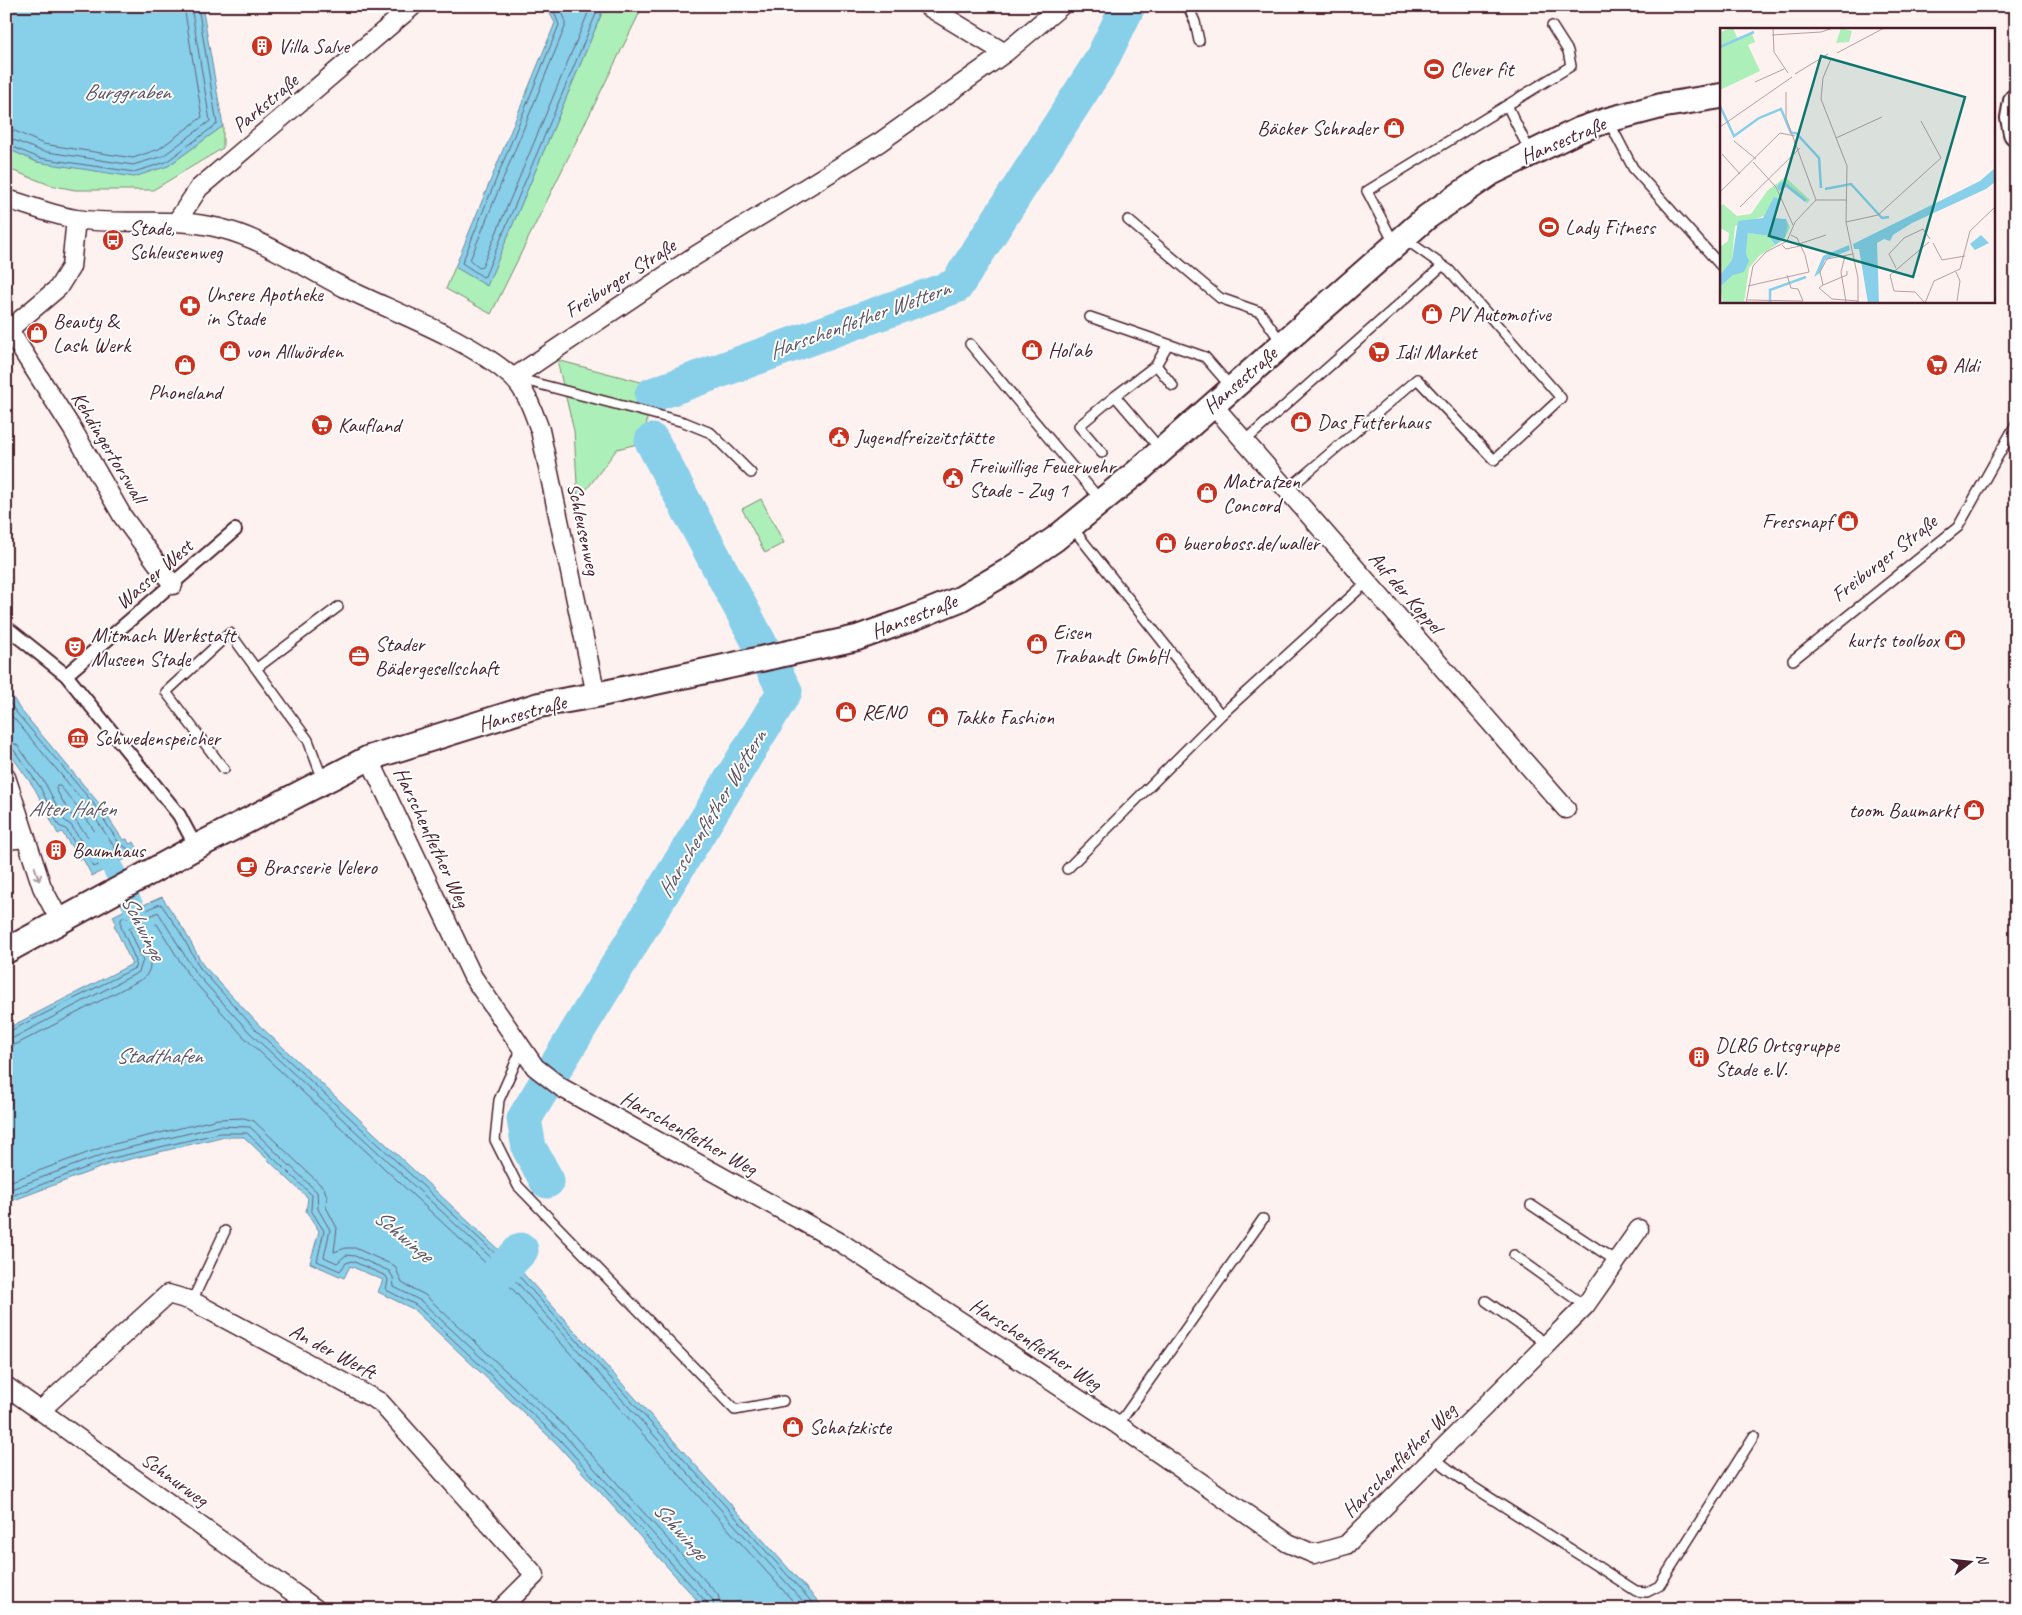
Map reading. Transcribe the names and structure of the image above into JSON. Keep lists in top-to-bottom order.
{
  "streets": {
    "main road": ["Hansestraße"],
    "street": [
      "Parkstraße",
      "Freiburger Straße",
      "Kehdingertorswall",
      "Schleusenweg",
      "Wasser West",
      "Auf der Koppel",
      "Harschenflether Weg",
      "An der Werft",
      "Schnurweg"
    ]
  },
  "crossings": [
    ["Hansestraße", "Schleusenweg"],
    ["Hansestraße", "Auf der Koppel"],
    ["Hansestraße", "Harschenflether Weg"],
    ["Freiburger Straße", "Schleusenweg"],
    ["Kehdingertorswall", "Wasser West"],
    ["An der Werft", "Schnurweg"]
  ],
  "water": [
    "Burggraben",
    "Harschenflether Wettern",
    "Alter Hafen",
    "Schwinge",
    "Stadthafen"
  ],
  "places": {
    "building": ["Villa Salve", "Baumhaus", "DLRG Ortsgruppe Stade e.V."],
    "sports": ["Clever fit", "Lady Fitness"],
    "shop": [
      "Bäcker Schrader",
      "PV Automotive",
      "Beauty & Lash Werk",
      "Hol'ab",
      "von Allwörden",
      "Phoneland",
      "Das Futterhaus",
      "Matratzen Concord",
      "Fressnapf",
      "bueroboss.de/waller",
      "kurts toolbox",
      "Eisen Trabandt GmbH",
      "RENO",
      "Takko Fashion",
      "toom Baumarkt",
      "Schatzkiste"
    ],
    "bus stop": ["Stade, Schleusenweg"],
    "pharmacy": ["Unsere Apotheke in Stade"],
    "supermarket": ["Idil Market", "Aldi", "Kaufland"],
    "public building": ["Jugendfreizeitstätte", "Freiwillige Feuerwehr Stade - Zug 1"],
    "theatre": ["Mitmach Werkstatt Museen Stade"],
    "office": ["Stader Bädergesellschaft"],
    "museum": ["Schwedenspeicher"],
    "cafe": ["Brasserie Velero"]
  },
  "north": "right"
}
